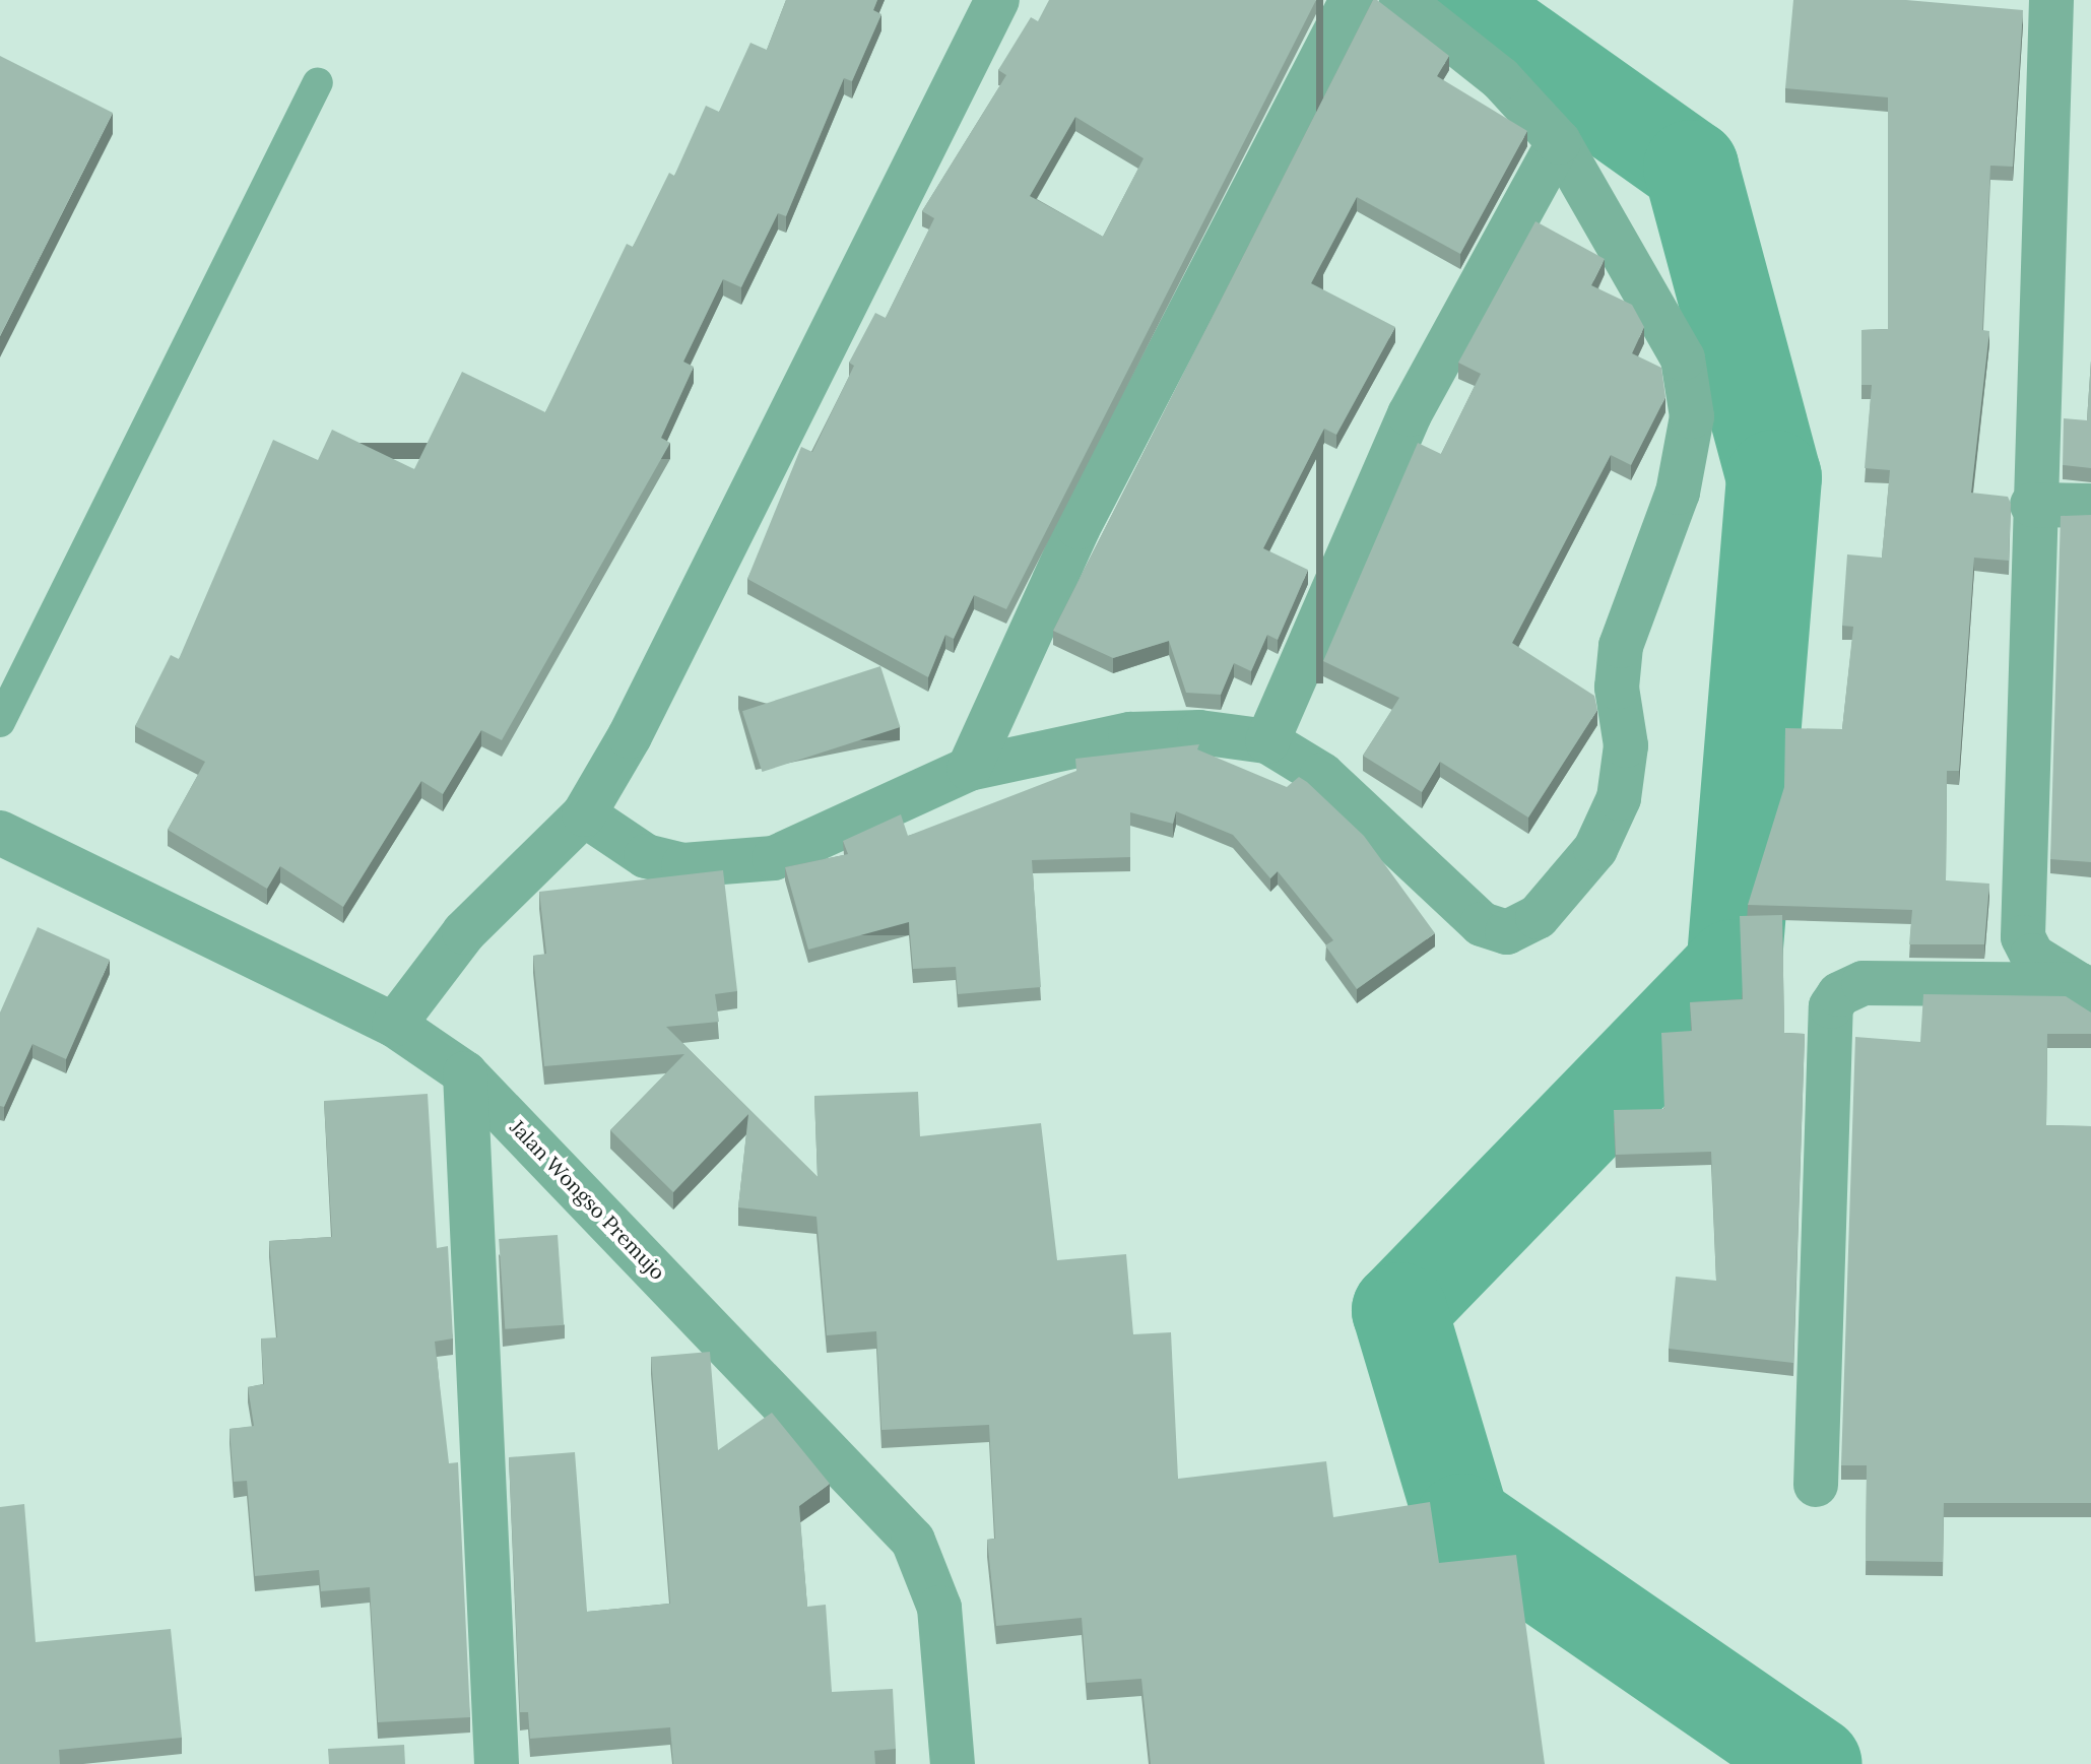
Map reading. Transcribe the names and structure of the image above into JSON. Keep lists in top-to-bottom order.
{
  "streets": {
    "street": ["Jalan Wongso Premujo"]
  }
}
